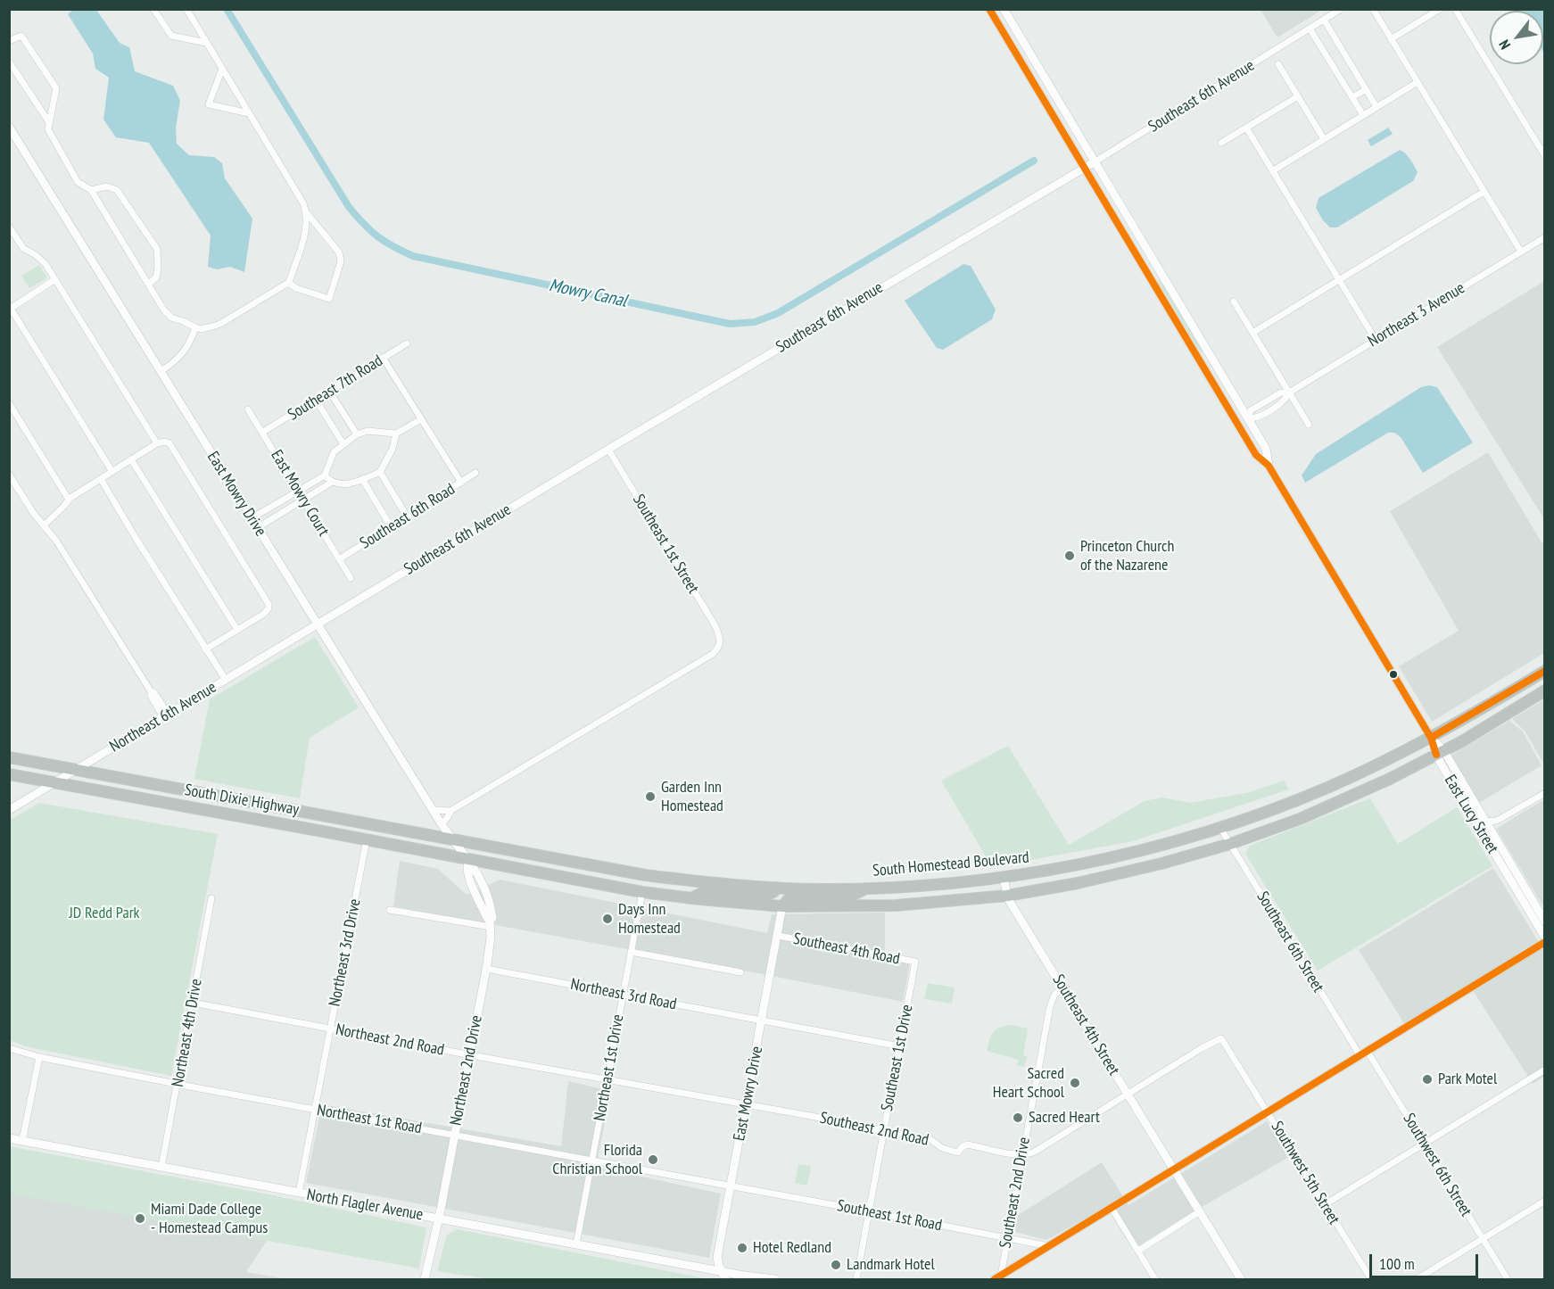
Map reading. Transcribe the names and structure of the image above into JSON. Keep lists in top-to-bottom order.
{
  "streets": {
    "highway": ["South Dixie Highway", "South Homestead Boulevard"],
    "street": [
      "Southeast 6th Avenue",
      "Northeast 3 Avenue",
      "Southeast 7th Road",
      "East Mowry Court",
      "East Mowry Drive",
      "Southeast 6th Road",
      "Southeast 1st Street",
      "Northeast 6th Avenue",
      "East Lucy Street",
      "Southeast 6th Street",
      "Southeast 4th Road",
      "Northeast 3rd Drive",
      "Northeast 3rd Road",
      "Southeast 4th Street",
      "Northeast 4th Drive",
      "Northeast 2nd Road",
      "Southeast 1st Drive",
      "Northeast 1st Drive",
      "Northeast 2nd Drive",
      "Northeast 1st Road",
      "Southeast 2nd Road",
      "Southwest 6th Street",
      "Southwest 5th Street",
      "Southeast 2nd Drive",
      "North Flagler Avenue",
      "Southeast 1st Road"
    ]
  },
  "crossings": [
    ["Southeast 6th Avenue", "East Mowry Drive"],
    ["Southeast 6th Avenue", "Southeast 1st Street"],
    ["Southeast 6th Avenue", "Northeast 6th Avenue"],
    ["Southeast 7th Road", "East Mowry Court"],
    ["East Mowry Court", "Southeast 6th Road"],
    ["East Mowry Drive", "Northeast 6th Avenue"],
    ["East Mowry Drive", "South Dixie Highway"],
    ["East Mowry Drive", "South Homestead Boulevard"],
    ["East Mowry Drive", "Southeast 4th Road"],
    ["East Mowry Drive", "Northeast 3rd Road"],
    ["East Mowry Drive", "Northeast 2nd Road"],
    ["East Mowry Drive", "Northeast 1st Road"],
    ["East Mowry Drive", "Southeast 2nd Road"],
    ["East Mowry Drive", "North Flagler Avenue"],
    ["East Mowry Drive", "Southeast 1st Road"],
    ["Northeast 6th Avenue", "South Dixie Highway"],
    ["South Dixie Highway", "South Homestead Boulevard"],
    ["South Dixie Highway", "Northeast 3rd Drive"],
    ["East Lucy Street", "South Homestead Boulevard"],
    ["South Homestead Boulevard", "Southeast 6th Street"],
    ["South Homestead Boulevard", "Southeast 4th Street"],
    ["South Homestead Boulevard", "Northeast 1st Drive"],
    ["Southeast 6th Street", "Southwest 6th Street"],
    ["Southeast 4th Road", "Southeast 1st Drive"],
    ["Northeast 3rd Drive", "Northeast 2nd Road"],
    ["Northeast 3rd Drive", "Northeast 1st Road"],
    ["Northeast 3rd Drive", "North Flagler Avenue"],
    ["Northeast 3rd Road", "Southeast 1st Drive"],
    ["Northeast 3rd Road", "Northeast 1st Drive"],
    ["Northeast 3rd Road", "Northeast 2nd Drive"],
    ["Southeast 4th Street", "Southwest 5th Street"],
    ["Southeast 4th Street", "Southeast 2nd Drive"],
    ["Northeast 4th Drive", "Northeast 2nd Road"],
    ["Northeast 4th Drive", "Northeast 1st Road"],
    ["Northeast 4th Drive", "North Flagler Avenue"],
    ["Northeast 2nd Road", "Northeast 1st Drive"],
    ["Northeast 2nd Road", "Northeast 2nd Drive"],
    ["Northeast 2nd Road", "Southeast 2nd Road"],
    ["Southeast 1st Drive", "Southeast 2nd Road"],
    ["Southeast 1st Drive", "Southeast 1st Road"],
    ["Northeast 1st Drive", "Northeast 1st Road"],
    ["Northeast 1st Drive", "North Flagler Avenue"],
    ["Northeast 2nd Drive", "Northeast 1st Road"],
    ["Northeast 2nd Drive", "North Flagler Avenue"],
    ["Northeast 1st Road", "Southeast 1st Road"],
    ["Southeast 2nd Road", "Southeast 2nd Drive"],
    ["Southeast 2nd Drive", "Southeast 1st Road"]
  ],
  "water": ["Mowry Canal"],
  "parks": ["JD Redd Park"],
  "places": [
    "Princeton Church of the Nazarene",
    "Garden Inn Homestead",
    "Days Inn Homestead",
    "Park Motel",
    "Sacred Heart School",
    "Sacred Heart",
    "Florida Christian School",
    "Miami Dade College - Homestead Campus",
    "Hotel Redland",
    "Landmark Hotel"
  ],
  "scale_bar": "100 m",
  "north": "bottom left"
}
